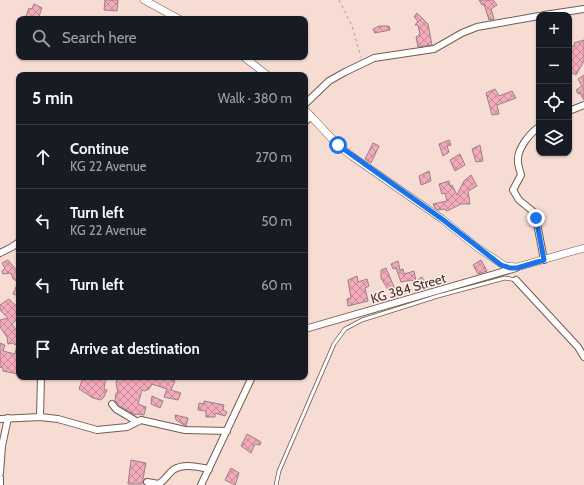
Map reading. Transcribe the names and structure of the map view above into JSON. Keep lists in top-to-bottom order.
{
  "streets": {
    "street": ["KG 384 Street"]
  },
  "page": {
    "map_buttons": ["+", "−"],
    "search": "Search here",
    "heading": ["5 min", "Walk · 380 m"],
    "list": [
      ["Continue", "KG 22 Avenue", "270 m"],
      ["Turn left", "KG 22 Avenue", "50 m"],
      ["Turn left", "60 m"],
      "Arrive at destination"
    ]
  }
}
